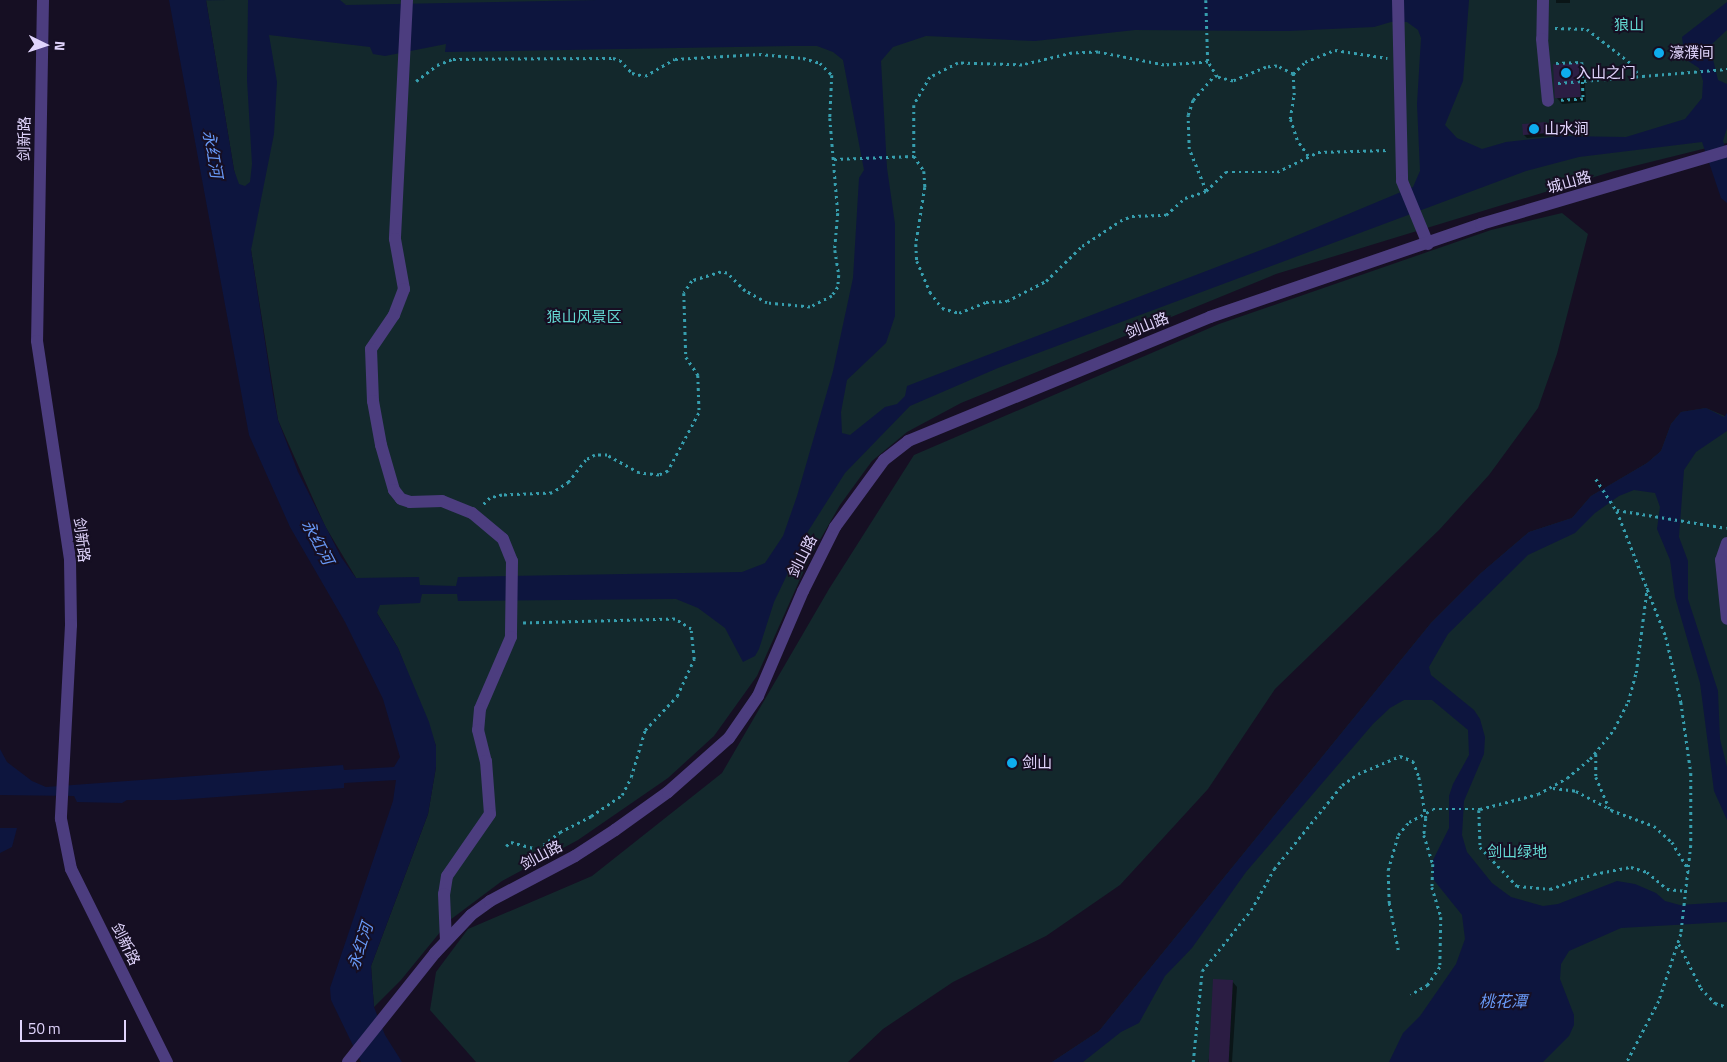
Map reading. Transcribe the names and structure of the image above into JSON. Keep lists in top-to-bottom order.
{
  "streets": {
    "street": ["剑新路", "城山路", "剑山路"]
  },
  "crossings": [
    ["城山路", "剑山路"]
  ],
  "water": ["永红河", "桃花潭"],
  "parks": ["狼山", "狼山风景区", "剑山绿地"],
  "places": [
    "濠濮间",
    "入山之门",
    "山水涧",
    "剑山"
  ],
  "scale_bar": "50 m",
  "north": "right"
}
